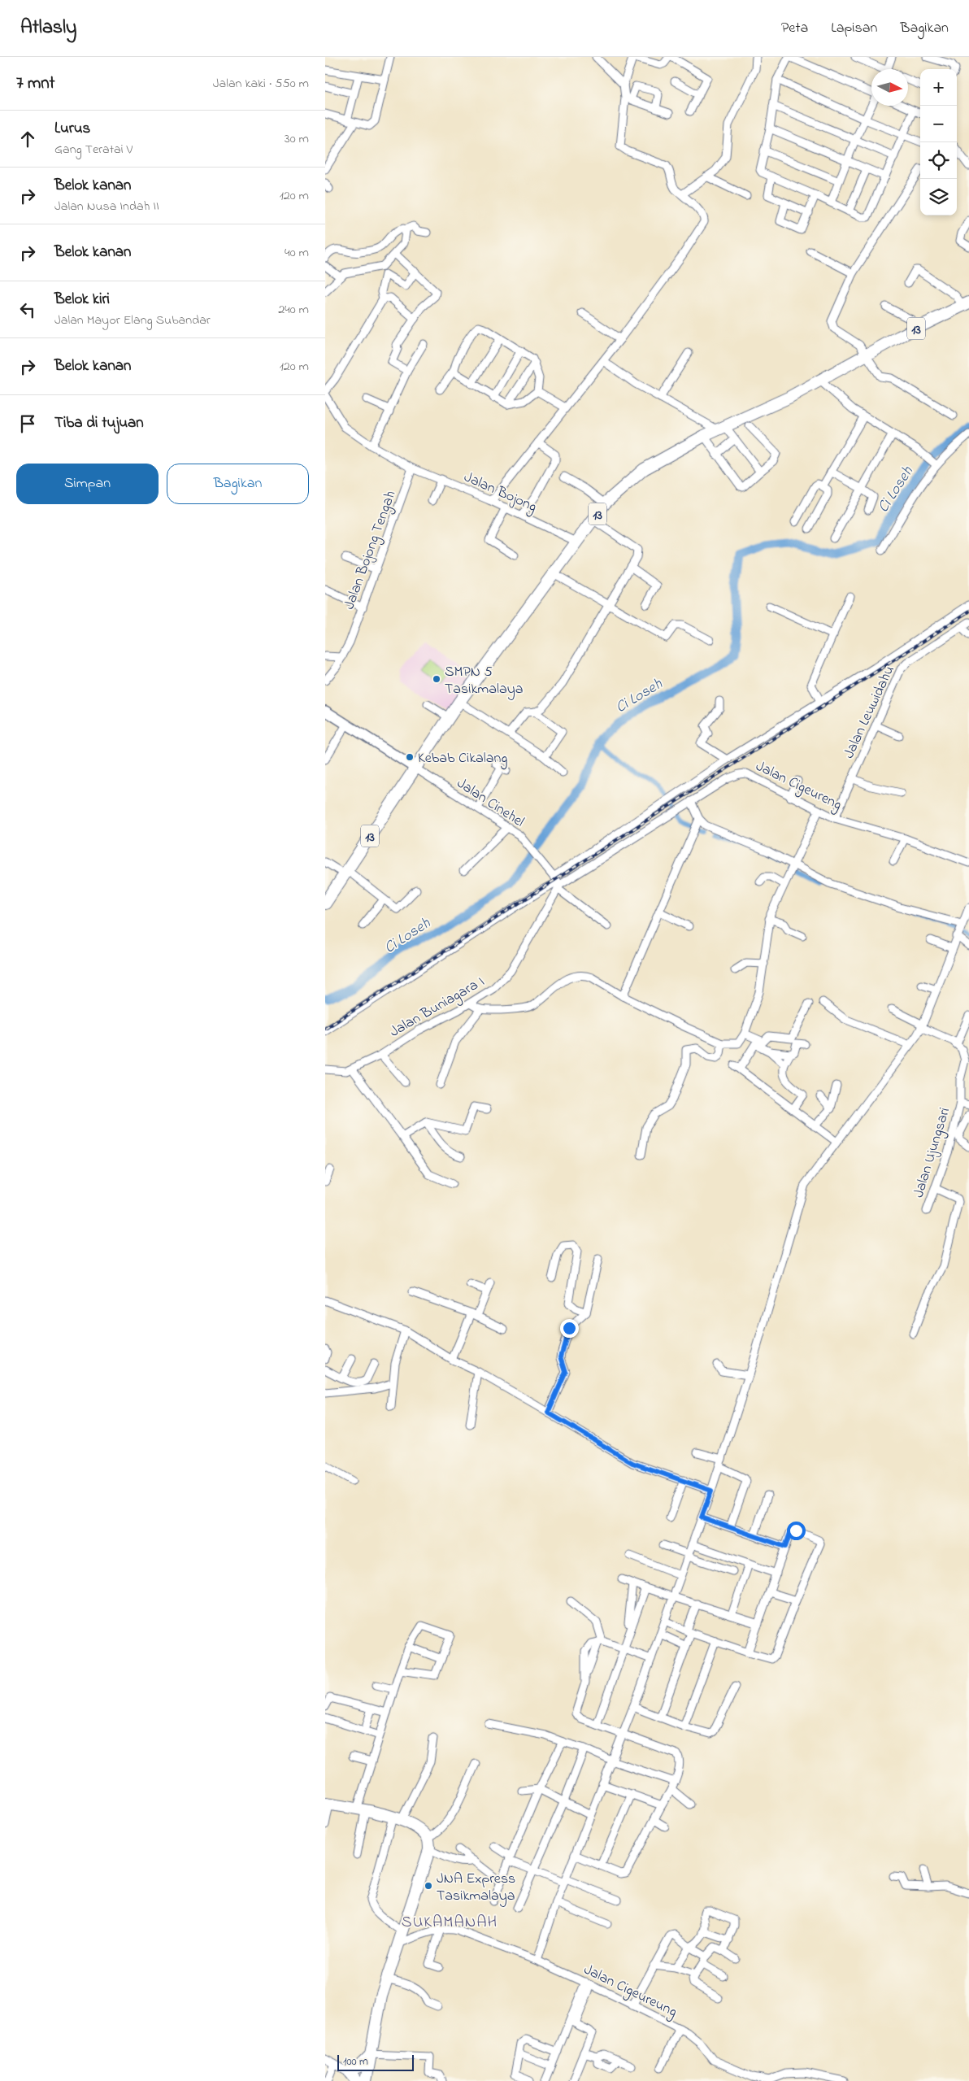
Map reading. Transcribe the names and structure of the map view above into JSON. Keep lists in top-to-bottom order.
{
  "streets": {
    "highway": ["13"],
    "street": [
      "Jalan Bojong",
      "Jalan Bojong Tengah",
      "Jalan Leuwidahu",
      "Jalan Cigeureng",
      "Jalan Cinehel",
      "Jalan Buniagara I",
      "Jalan Ujungsari",
      "Jalan Cigeureung"
    ]
  },
  "crossings": [
    ["13", "Jalan Bojong"],
    ["13", "Jalan Cinehel"],
    ["Jalan Bojong", "Jalan Bojong Tengah"],
    ["Jalan Leuwidahu", "Jalan Cigeureng"],
    ["Jalan Cinehel", "Jalan Buniagara I"]
  ],
  "districts": ["SUKAMANAH"],
  "water": ["Ci Loseh"],
  "places": ["SMPN 5 Tasikmalaya", "Kebab Cikalang", "JNA Express Tasikmalaya"],
  "scale_bar": "100 m",
  "north": "right",
  "page": {
    "header": "Atlasly",
    "nav": ["Peta", "Lapisan", "Bagikan"],
    "heading": ["7 mnt", "Jalan kaki · 550 m"],
    "map_buttons": ["+", "−"],
    "list": [
      ["Lurus", "Gang Teratai V", "30 m"],
      ["Belok kanan", "Jalan Nusa Indah II", "120 m"],
      ["Belok kanan", "40 m"],
      ["Belok kiri", "Jalan Mayor Elang Subandar", "240 m"],
      ["Belok kanan", "120 m"],
      "Tiba di tujuan"
    ],
    "buttons": ["Simpan", "Bagikan"],
    "scale": "100 m"
  }
}
